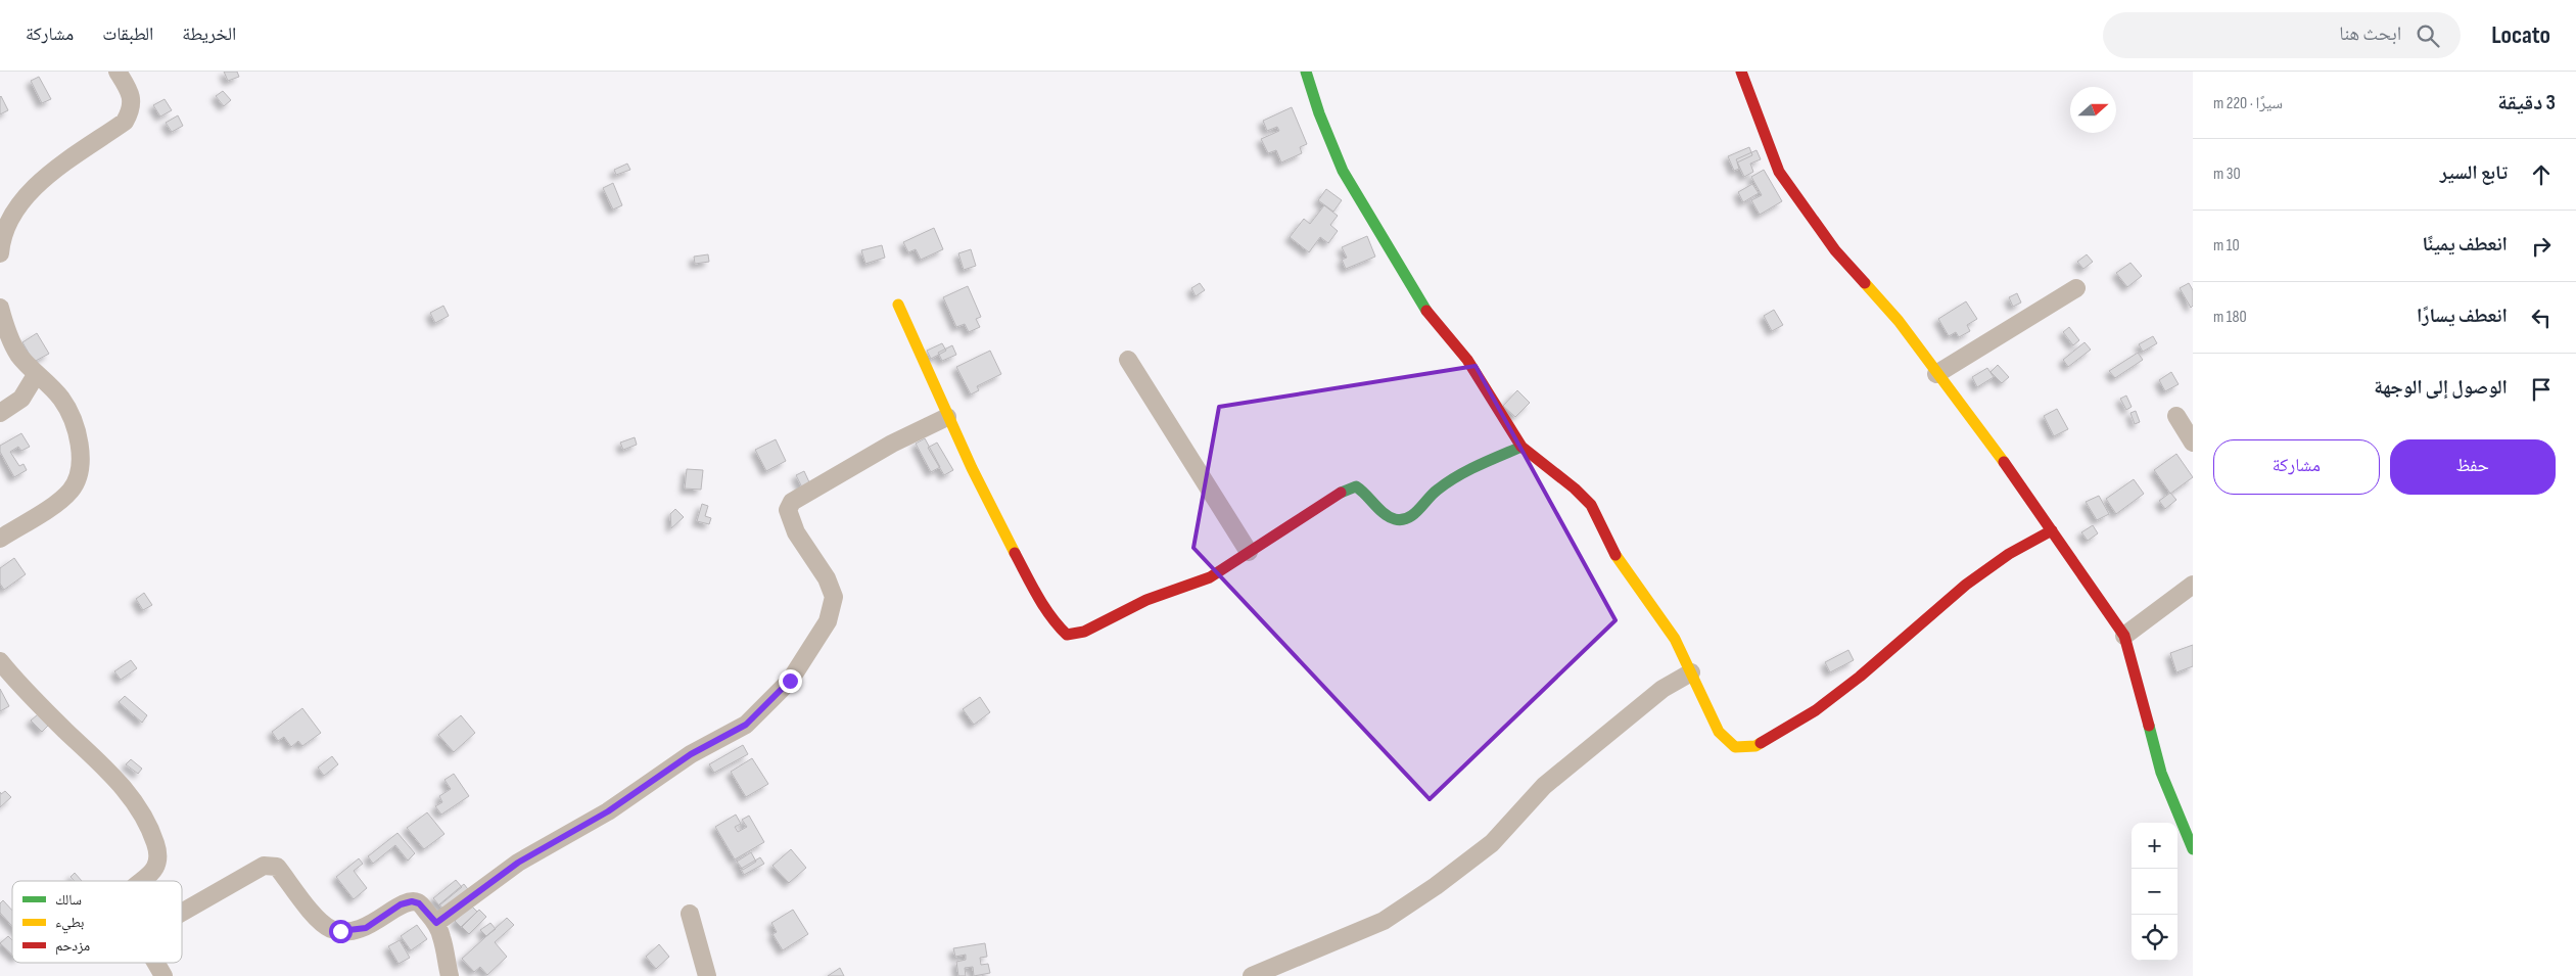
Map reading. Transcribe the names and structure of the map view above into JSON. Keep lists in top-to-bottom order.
{
  "legend": ["سالك", "بطيء", "مزدحم"],
  "north": "right",
  "page": {
    "header": "Locato",
    "search": "ابحث هنا",
    "nav": ["الخريطة", "الطبقات", "مشاركة"],
    "heading": ["3 دقيقة", "سيرًا · 220 m"],
    "list": [
      ["تابع السير", "30 m"],
      ["انعطف يمينًا", "10 m"],
      ["انعطف يسارًا", "180 m"],
      "الوصول إلى الوجهة"
    ],
    "buttons": ["حفظ", "مشاركة"],
    "map_buttons": ["+", "−"]
  }
}
